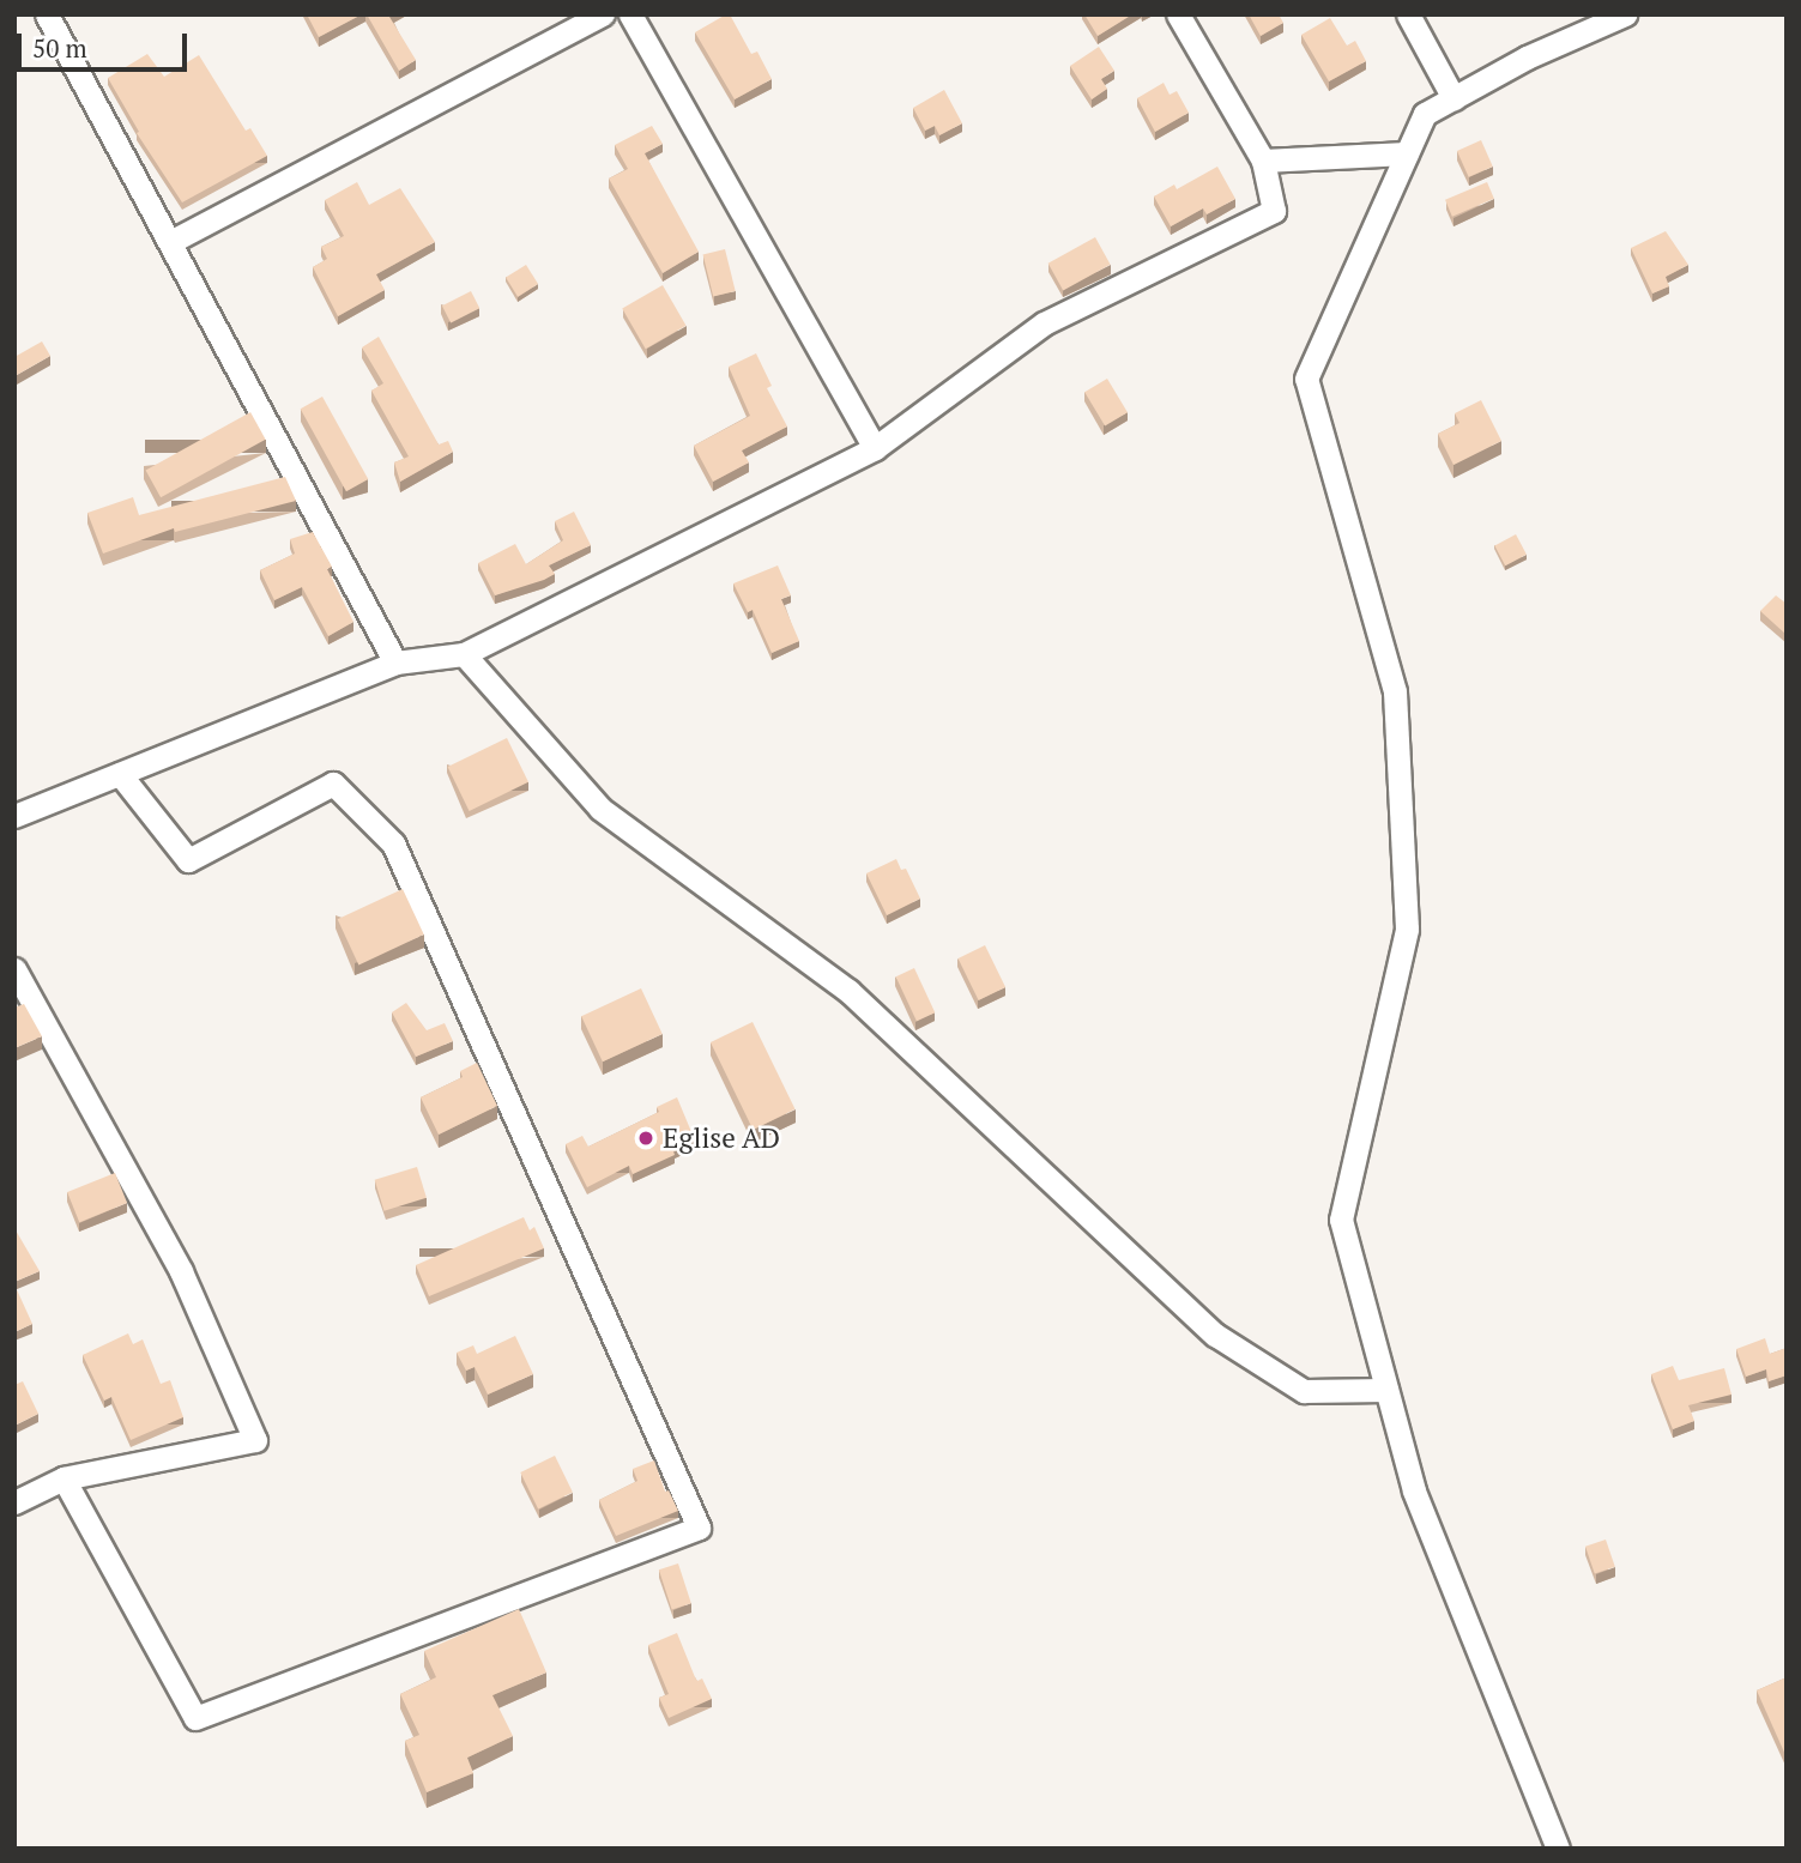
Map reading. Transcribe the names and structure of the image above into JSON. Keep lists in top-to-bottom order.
{
  "places": ["Eglise AD"],
  "scale_bar": "50 m"
}
